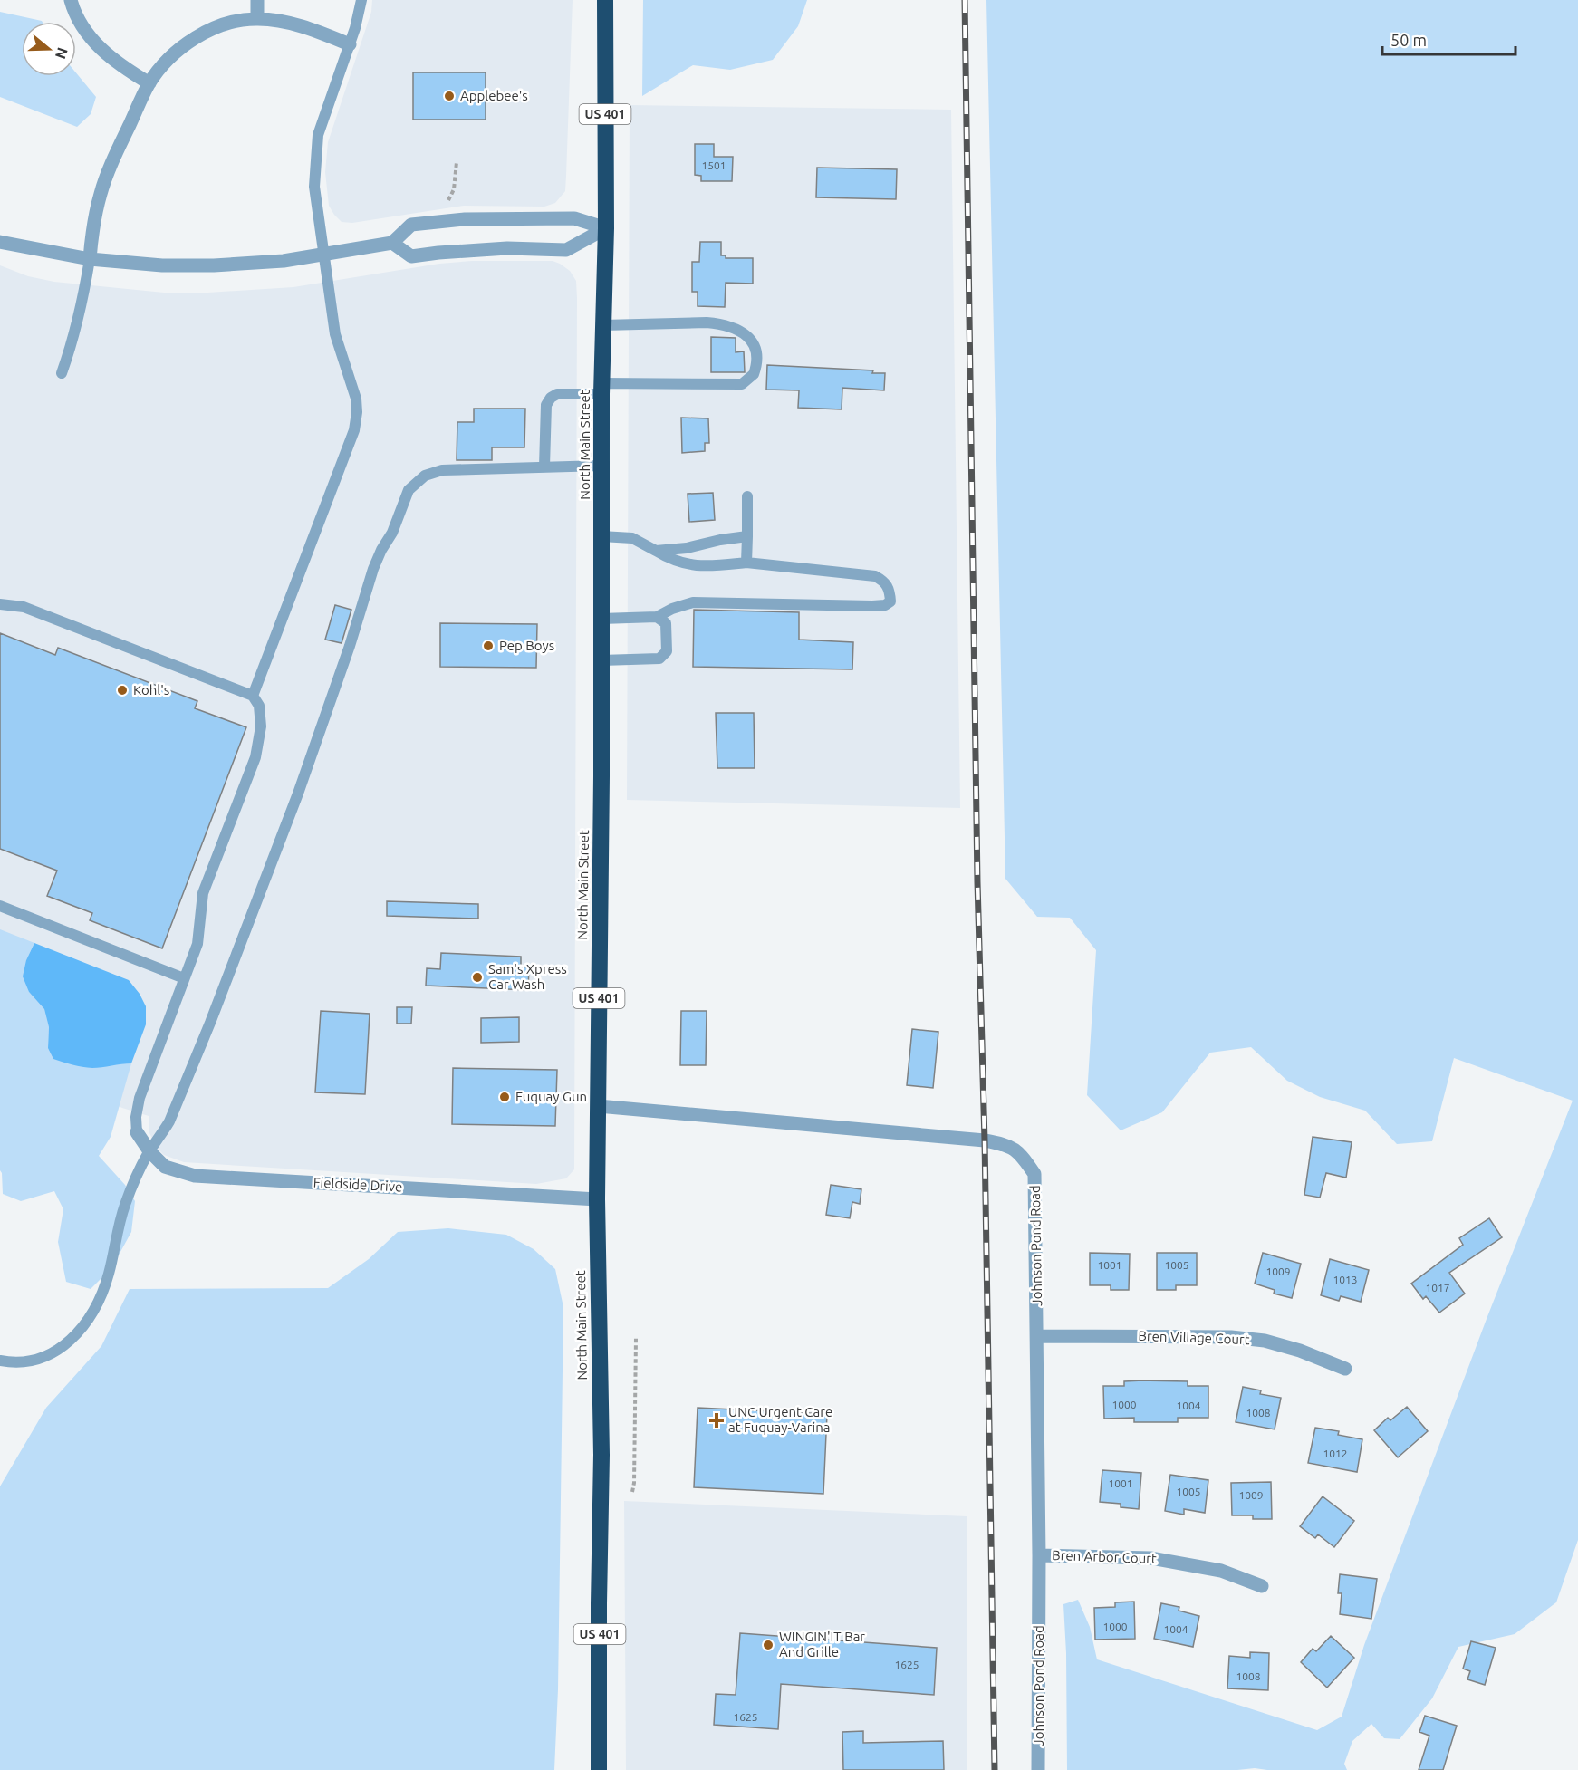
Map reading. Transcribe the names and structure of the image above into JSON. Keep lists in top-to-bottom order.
{
  "streets": {
    "highway": ["US 401", "North Main Street"],
    "street": [
      "Fieldside Drive",
      "Johnson Pond Road",
      "Bren Village Court",
      "Bren Arbor Court"
    ]
  },
  "crossings": [
    ["North Main Street", "Fieldside Drive"],
    ["North Main Street", "Johnson Pond Road"],
    ["Johnson Pond Road", "Bren Village Court"],
    ["Johnson Pond Road", "Bren Arbor Court"]
  ],
  "places": {
    "other": [
      "Applebee's",
      "Pep Boys",
      "Kohl's",
      "Sam's Xpress Car Wash",
      "Fuquay Gun",
      "WINGIN'IT Bar And Grille"
    ],
    "health": ["UNC Urgent Care at Fuquay-Varina"]
  },
  "house_numbers": [
    "1501",
    "1001",
    "1005",
    "1009",
    "1013",
    "1017",
    "1000",
    "1004",
    "1008",
    "1012",
    "1001",
    "1005",
    "1009",
    "1000",
    "1004",
    "1625",
    "1008",
    "1625"
  ],
  "scale_bar": "50 m",
  "north": "right"
}
